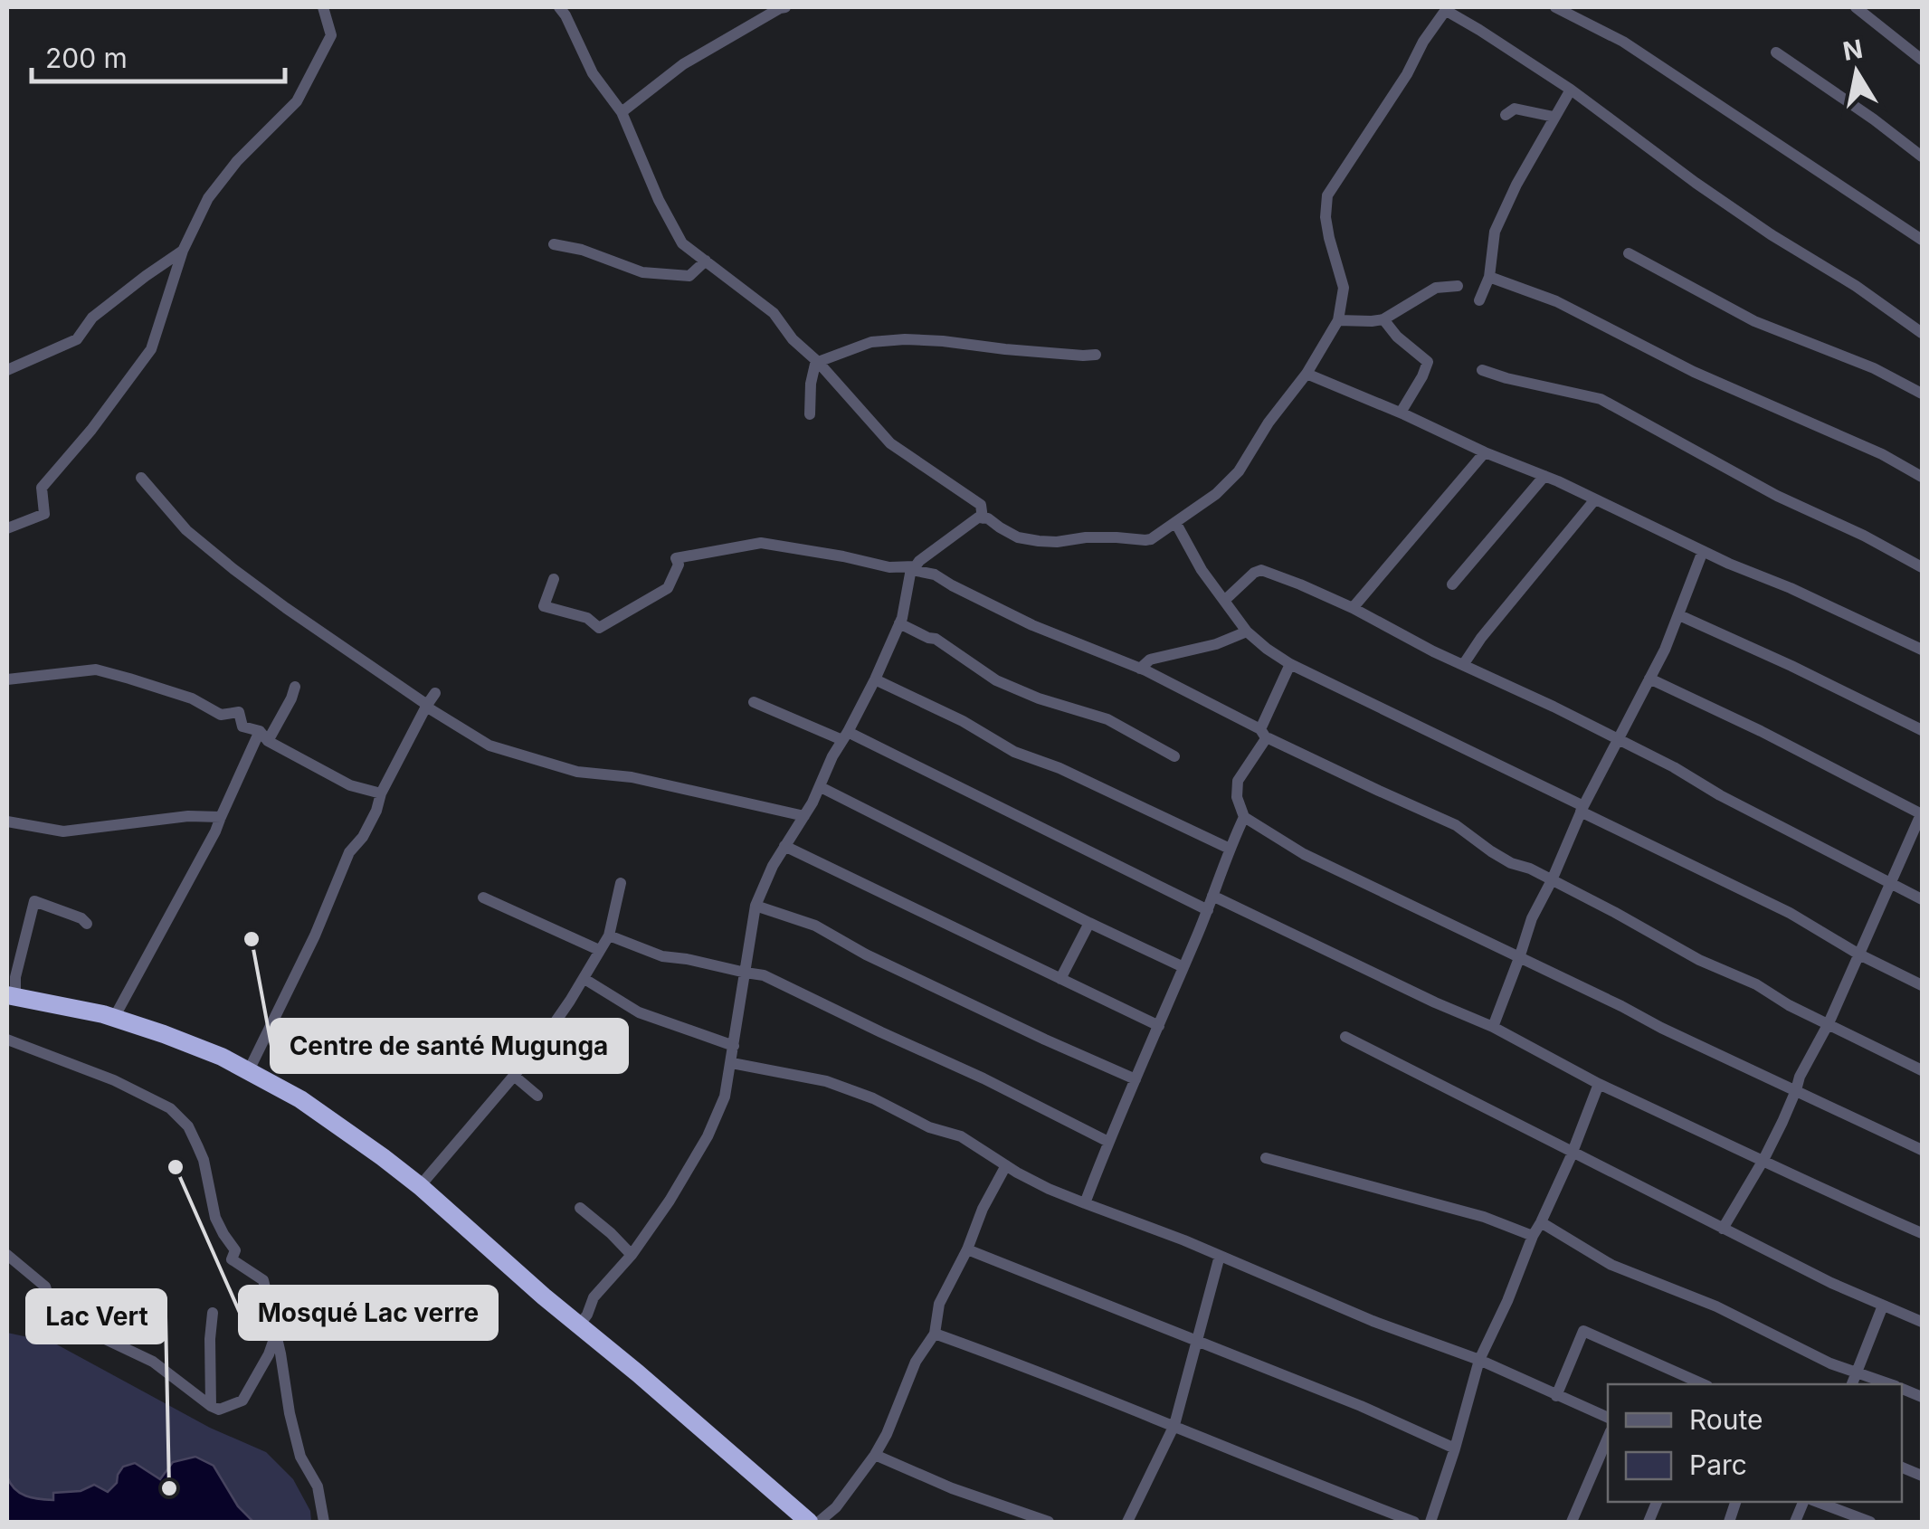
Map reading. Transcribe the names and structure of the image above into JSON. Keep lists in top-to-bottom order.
{
  "places": ["Centre de santé Mugunga", "Mosqué Lac verre", "Lac Vert"],
  "legend": ["Route", "Parc"],
  "scale_bar": "200 m",
  "north": "top"
}
